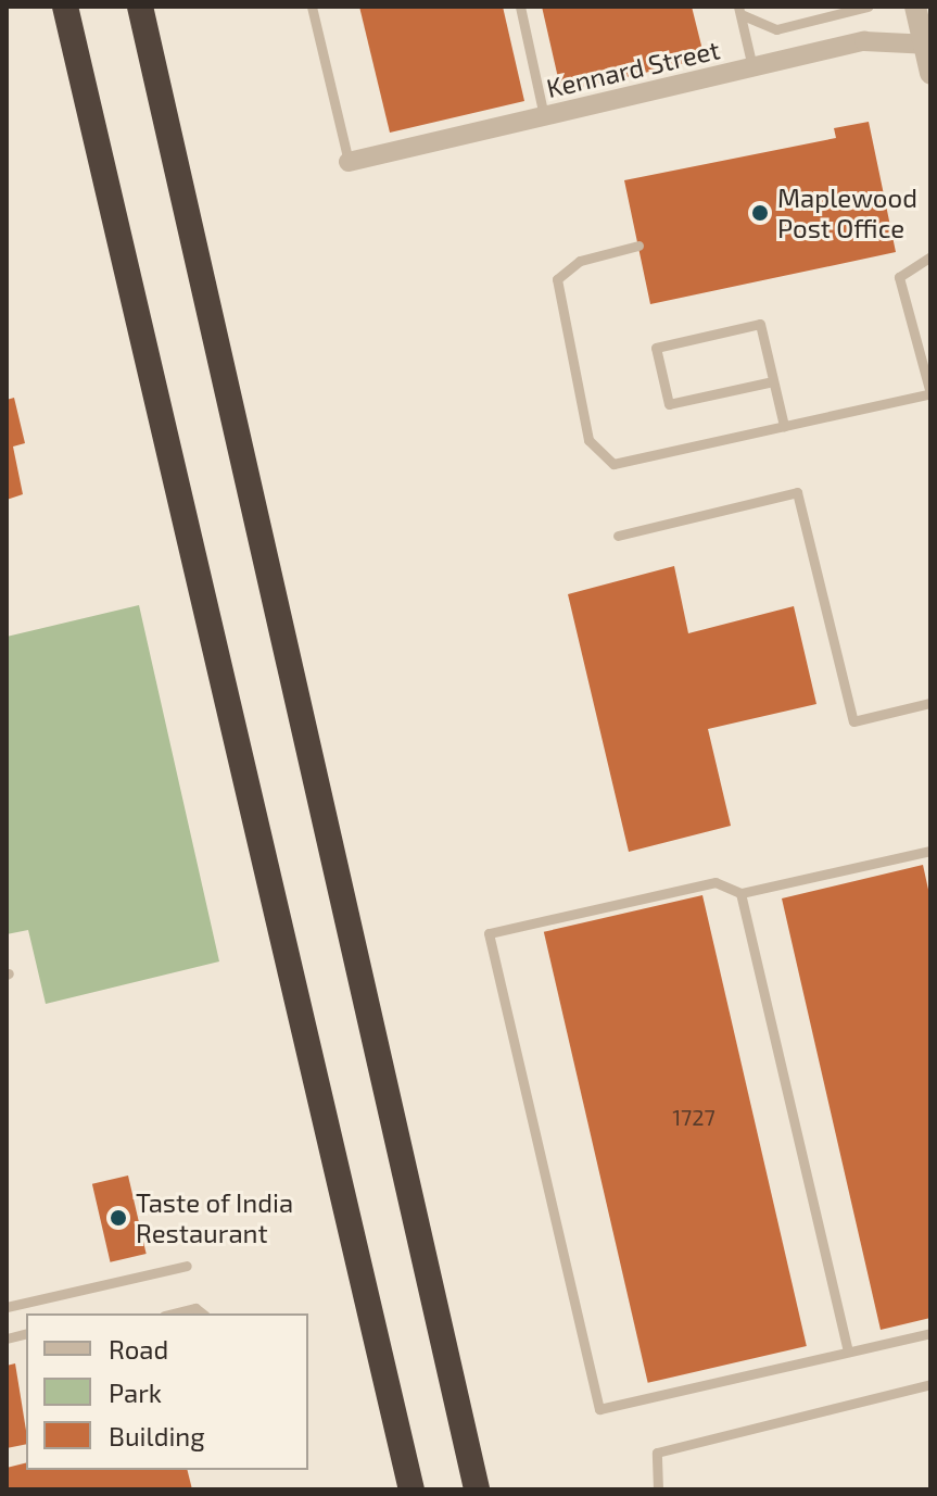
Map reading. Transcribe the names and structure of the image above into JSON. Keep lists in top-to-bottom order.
{
  "streets": {
    "street": ["Kennard Street"]
  },
  "places": ["Maplewood Post Office", "Taste of India Restaurant"],
  "house_numbers": ["1727"],
  "legend": ["Road", "Park", "Building"]
}
